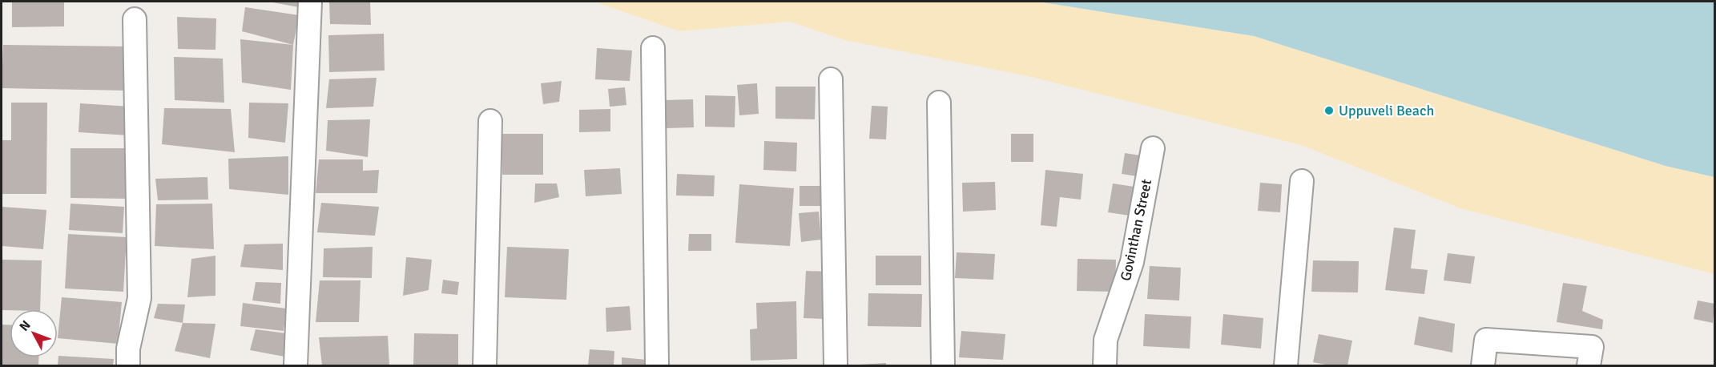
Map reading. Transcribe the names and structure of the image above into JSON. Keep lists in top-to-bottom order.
{
  "streets": {
    "street": ["Govinthan Street"]
  },
  "places": ["Uppuveli Beach"],
  "north": "top left"
}
